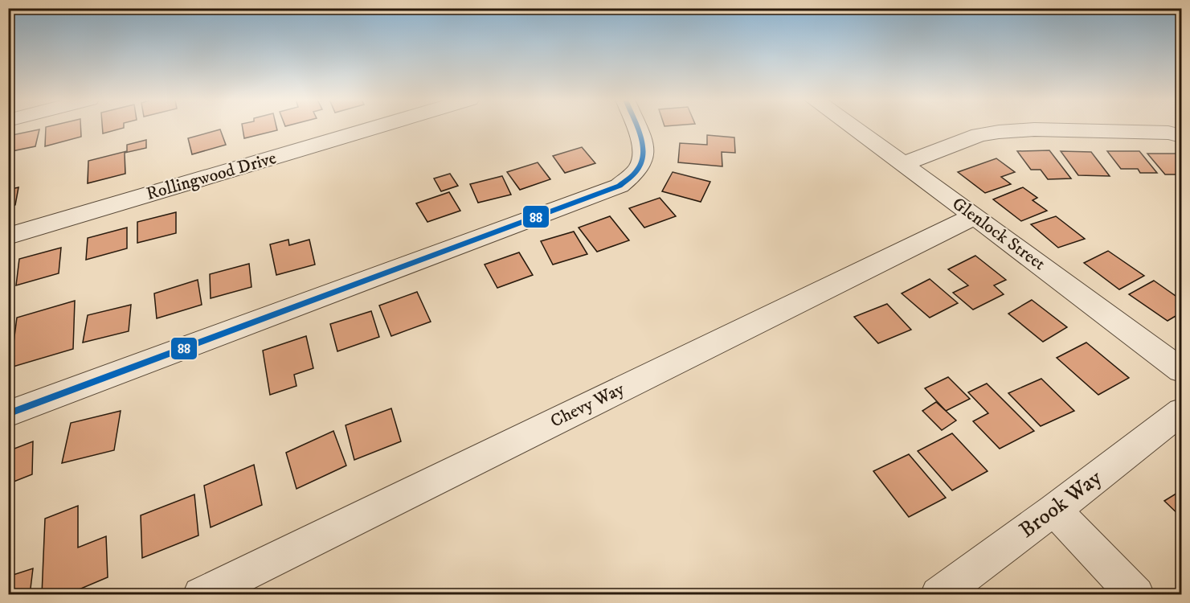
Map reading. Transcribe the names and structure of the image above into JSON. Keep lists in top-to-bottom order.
{
  "streets": {
    "street": [
      "Rollingwood Drive",
      "Glenlock Street",
      "Chevy Way",
      "Brook Way"
    ]
  },
  "crossings": [
    ["Glenlock Street", "Chevy Way"]
  ],
  "lines": ["transit line 88"]
}
